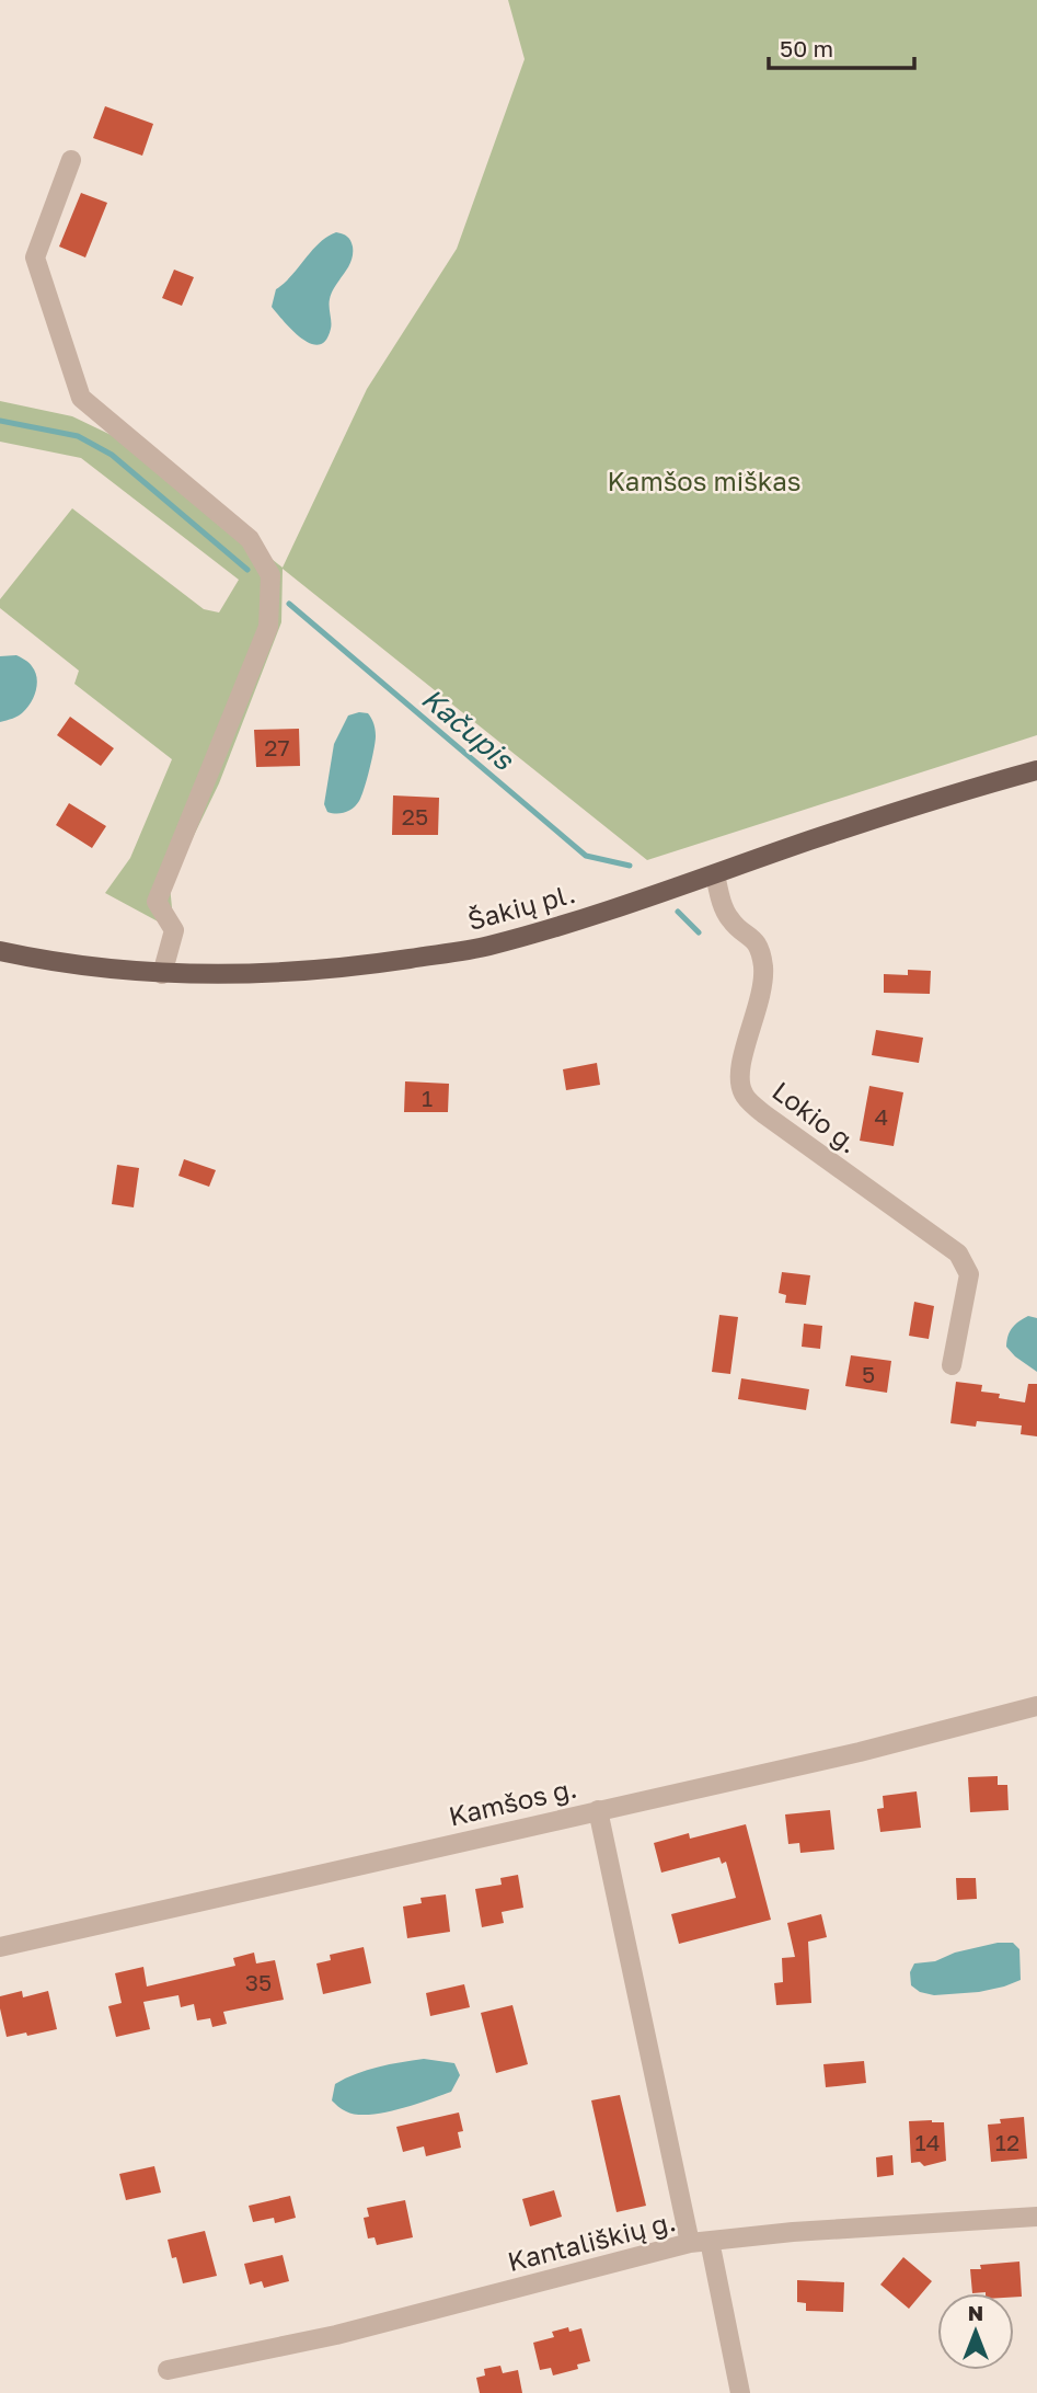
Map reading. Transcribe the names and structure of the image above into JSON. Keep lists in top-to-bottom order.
{
  "streets": {
    "main road": ["Šakių pl."],
    "street": ["Lokio g.", "Kamšos g.", "Kantališkių g."]
  },
  "crossings": [
    ["Šakių pl.", "Lokio g."]
  ],
  "water": ["Kačupis"],
  "parks": ["Kamšos miškas"],
  "house_numbers": [
    "27",
    "25",
    "1",
    "4",
    "5",
    "35",
    "14",
    "12"
  ],
  "scale_bar": "50 m",
  "north": "top"
}
